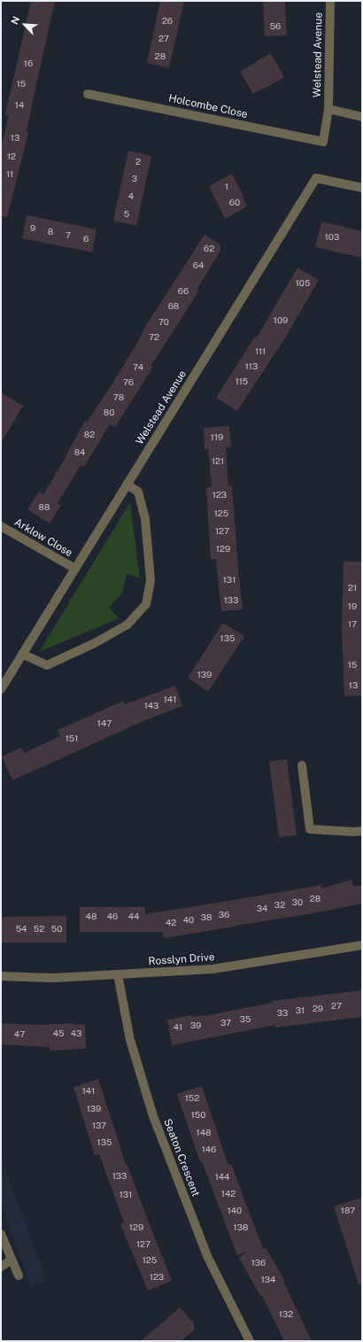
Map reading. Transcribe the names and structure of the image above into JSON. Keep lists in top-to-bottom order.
{
  "streets": {
    "street": [
      "Welstead Avenue",
      "Holcombe Close",
      "Arklow Close",
      "Rosslyn Drive",
      "Seaton Crescent"
    ]
  },
  "crossings": [
    ["Welstead Avenue", "Holcombe Close"],
    ["Welstead Avenue", "Arklow Close"],
    ["Rosslyn Drive", "Seaton Crescent"]
  ],
  "house_numbers": [
    "26",
    "56",
    "27",
    "28",
    "16",
    "15",
    "14",
    "13",
    "12",
    "2",
    "11",
    "3",
    "1",
    "4",
    "60",
    "5",
    "9",
    "8",
    "7",
    "103",
    "6",
    "62",
    "64",
    "105",
    "66",
    "68",
    "109",
    "70",
    "72",
    "111",
    "113",
    "74",
    "115",
    "76",
    "78",
    "80",
    "82",
    "119",
    "84",
    "121",
    "123",
    "88",
    "125",
    "127",
    "129",
    "131",
    "21",
    "133",
    "19",
    "17",
    "135",
    "15",
    "139",
    "13",
    "141",
    "143",
    "147",
    "151",
    "28",
    "30",
    "32",
    "34",
    "36",
    "48",
    "46",
    "44",
    "38",
    "40",
    "42",
    "54",
    "52",
    "50",
    "27",
    "29",
    "31",
    "33",
    "35",
    "37",
    "39",
    "41",
    "45",
    "43",
    "47",
    "141",
    "152",
    "139",
    "150",
    "137",
    "148",
    "135",
    "146",
    "133",
    "144",
    "142",
    "131",
    "140",
    "187",
    "129",
    "138",
    "127",
    "125",
    "136",
    "123",
    "134",
    "132"
  ],
  "north": "top left"
}
